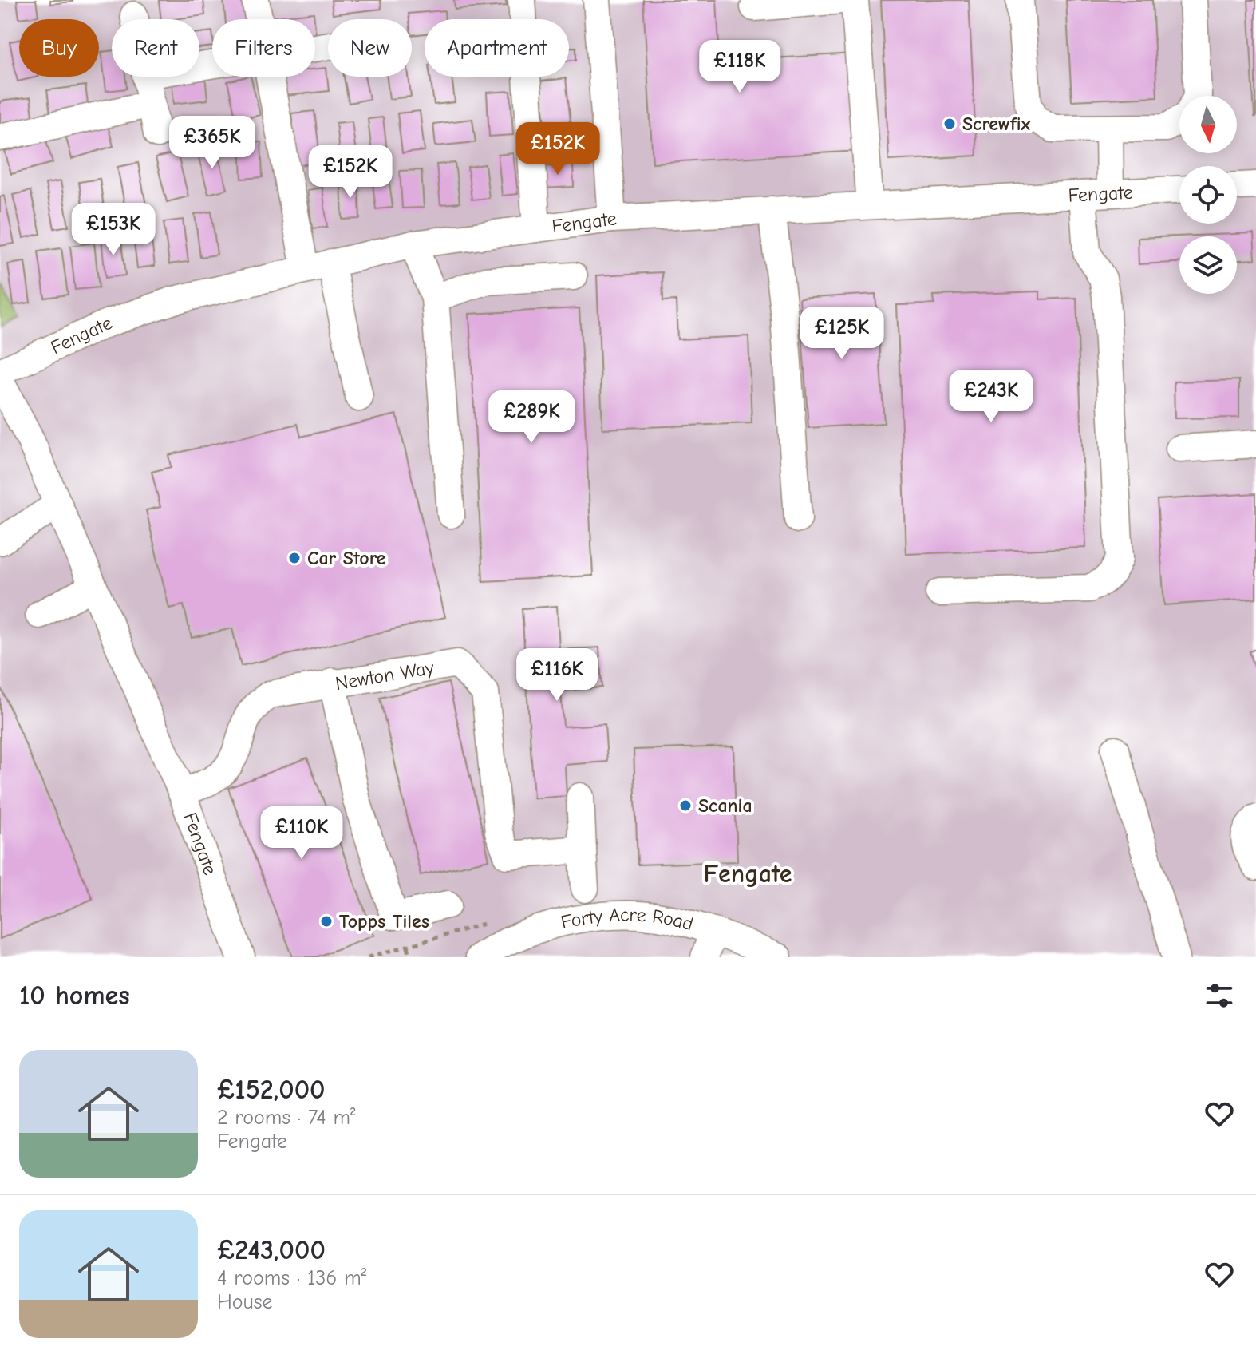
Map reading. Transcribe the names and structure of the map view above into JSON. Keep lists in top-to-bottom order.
{
  "streets": {
    "street": ["Fengate", "Newton Way", "Forty Acre Road"]
  },
  "crossings": [
    ["Fengate", "Newton Way"]
  ],
  "districts": ["Fengate"],
  "places": [
    "Screwfix",
    "Car Store",
    "Scania",
    "Topps Tiles"
  ],
  "north": "bottom",
  "page": {
    "chip": [
      "Buy",
      "Rent",
      "Filters",
      "New",
      "Apartment"
    ],
    "price": [
      "£118K",
      "£365K",
      "£152K",
      "£152K",
      "£153K",
      "£125K",
      "£243K",
      "£289K",
      "£116K",
      "£110K"
    ],
    "heading": "10 homes",
    "list": [
      {
        "name": "£152,000",
        "note": "2 rooms · 74 m² · Fengate"
      },
      {
        "name": "£243,000",
        "note": "4 rooms · 136 m² · House"
      }
    ]
  }
}
